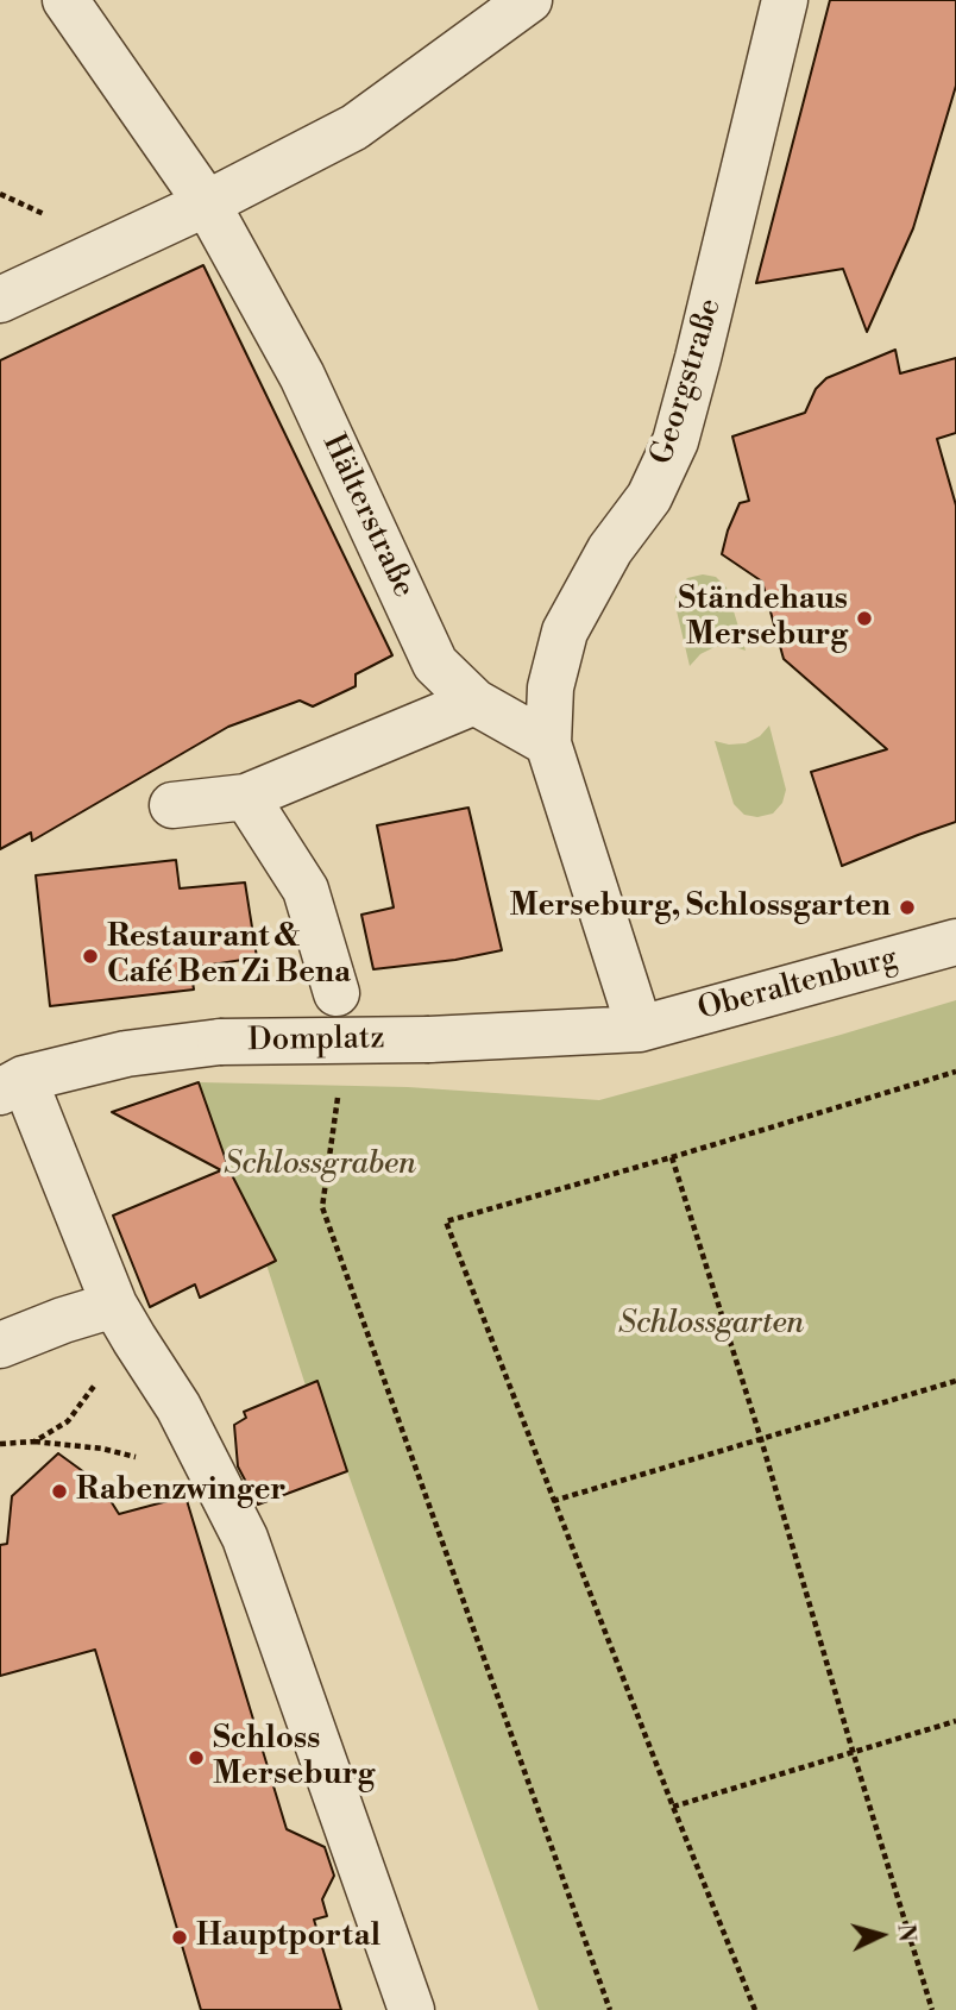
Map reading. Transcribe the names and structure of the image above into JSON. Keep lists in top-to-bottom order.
{
  "streets": {
    "street": [
      "Georgstraße",
      "Hälterstraße",
      "Oberaltenburg",
      "Domplatz"
    ]
  },
  "crossings": [
    ["Georgstraße", "Hälterstraße"],
    ["Oberaltenburg", "Domplatz"]
  ],
  "parks": ["Schlossgraben", "Schlossgarten"],
  "places": [
    "Ständehaus Merseburg",
    "Merseburg, Schlossgarten",
    "Restaurant & Café Ben Zi Bena",
    "Rabenzwinger",
    "Schloss Merseburg",
    "Hauptportal"
  ],
  "north": "right"
}
